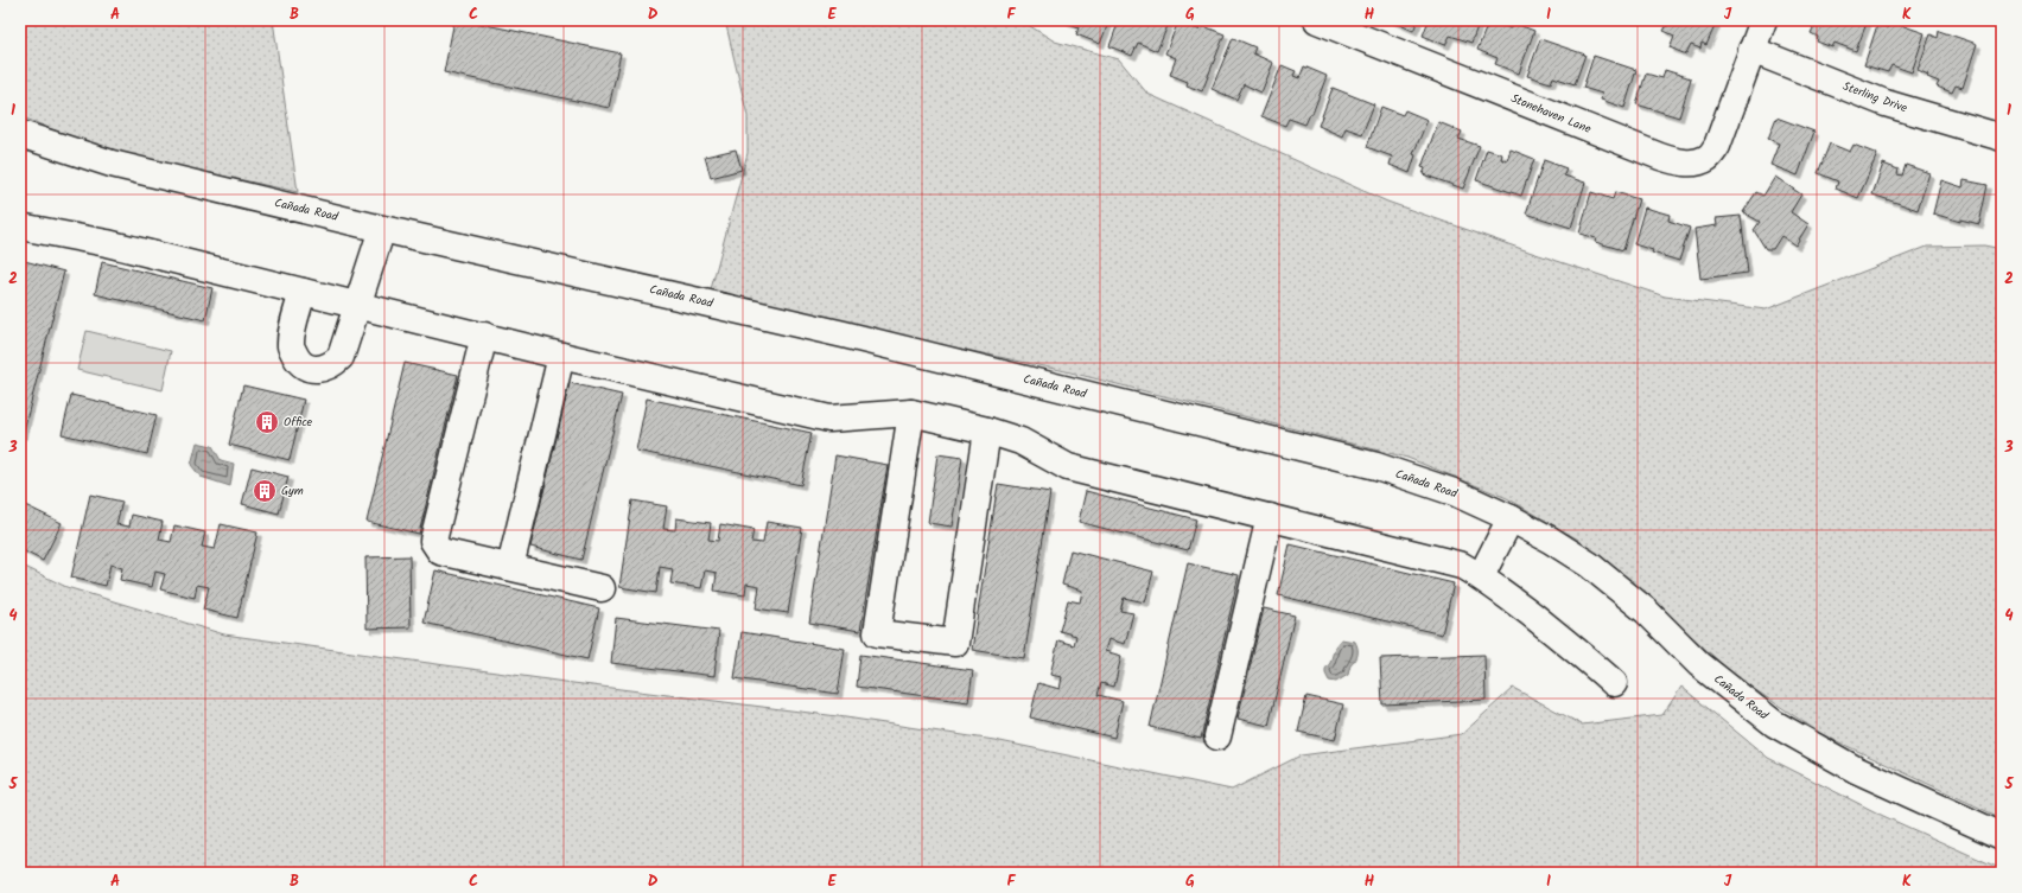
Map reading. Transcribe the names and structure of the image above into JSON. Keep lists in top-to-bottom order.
{
  "streets": {
    "street": ["Sterling Drive", "Stonehaven Lane", "Cañada Road"]
  },
  "crossings": [
    ["Sterling Drive", "Stonehaven Lane"]
  ],
  "places": {
    "building": ["Office", "Gym"]
  },
  "grid": {
    "columns": [
      "A",
      "B",
      "C",
      "D",
      "E",
      "F",
      "G",
      "H",
      "I",
      "J",
      "K"
    ],
    "rows": [
      "1",
      "2",
      "3",
      "4",
      "5"
    ]
  }
}
